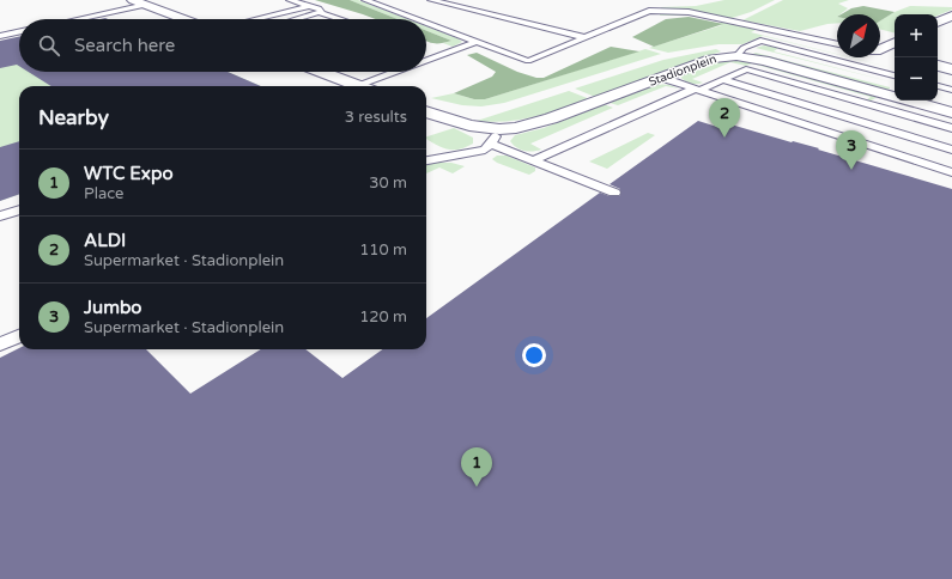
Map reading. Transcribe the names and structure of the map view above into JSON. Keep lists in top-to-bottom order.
{
  "streets": {
    "street": ["Stadionplein"]
  },
  "north": "top right",
  "page": {
    "map_buttons": ["+", "−"],
    "search": "Search here",
    "heading": ["Nearby", "3 results"],
    "pins": ["2", "3", "1"],
    "list": [
      {
        "mark": "1",
        "name": "WTC Expo",
        "note": "Place",
        "value": "30 m"
      },
      {
        "mark": "2",
        "name": "ALDI",
        "note": "Supermarket · Stadionplein",
        "value": "110 m"
      },
      {
        "mark": "3",
        "name": "Jumbo",
        "note": "Supermarket · Stadionplein",
        "value": "120 m"
      }
    ]
  }
}
